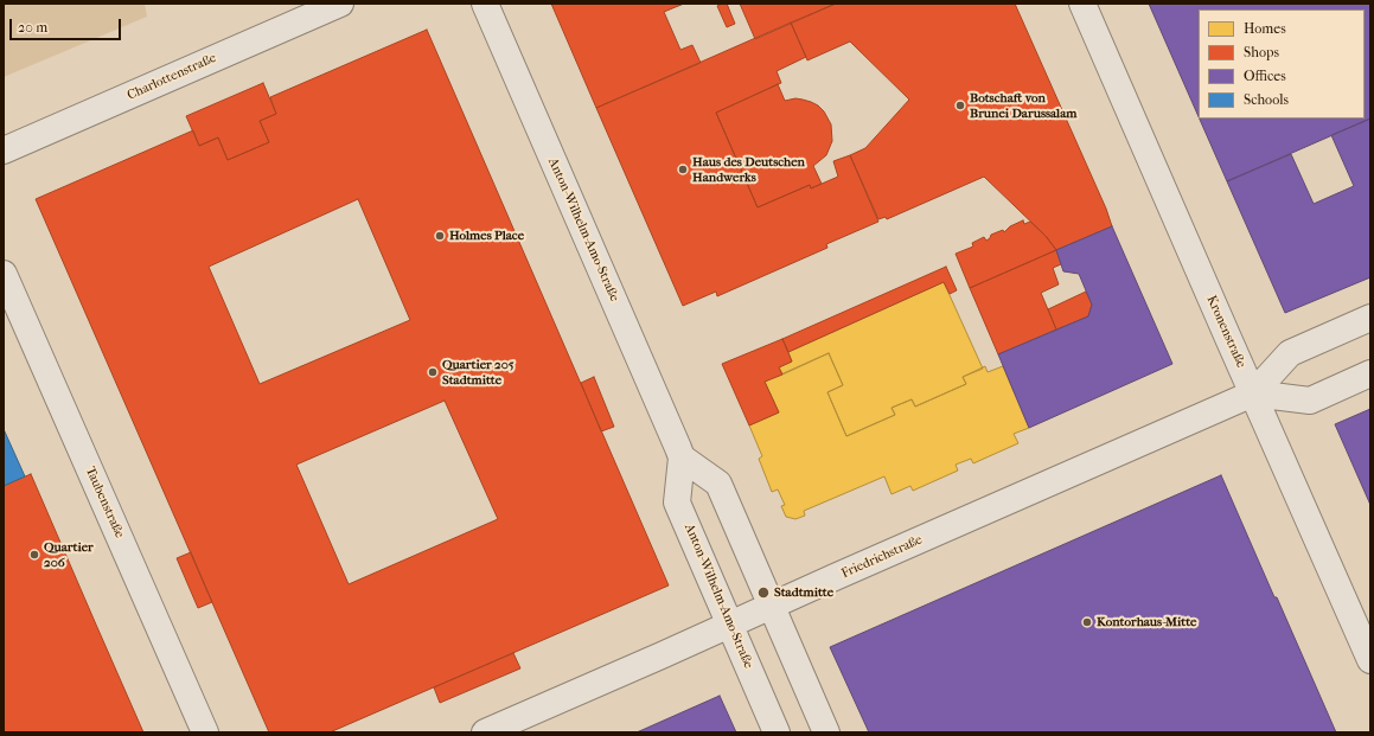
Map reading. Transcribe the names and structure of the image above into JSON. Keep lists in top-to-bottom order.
{
  "streets": {
    "street": [
      "Charlottenstraße",
      "Anton-Wilhelm-Amo-Straße",
      "Kronenstraße",
      "Taubenstraße",
      "Friedrichstraße"
    ]
  },
  "crossings": [
    ["Anton-Wilhelm-Amo-Straße", "Friedrichstraße"],
    ["Kronenstraße", "Friedrichstraße"]
  ],
  "places": [
    "Botschaft von Brunei Darussalam",
    "Haus des Deutschen Handwerks",
    "Holmes Place",
    "Quartier 205 Stadtmitte",
    "Quartier 206",
    "Stadtmitte",
    "Kontorhaus-Mitte"
  ],
  "legend": [
    "Homes",
    "Shops",
    "Offices",
    "Schools"
  ],
  "scale_bar": "20 m"
}
